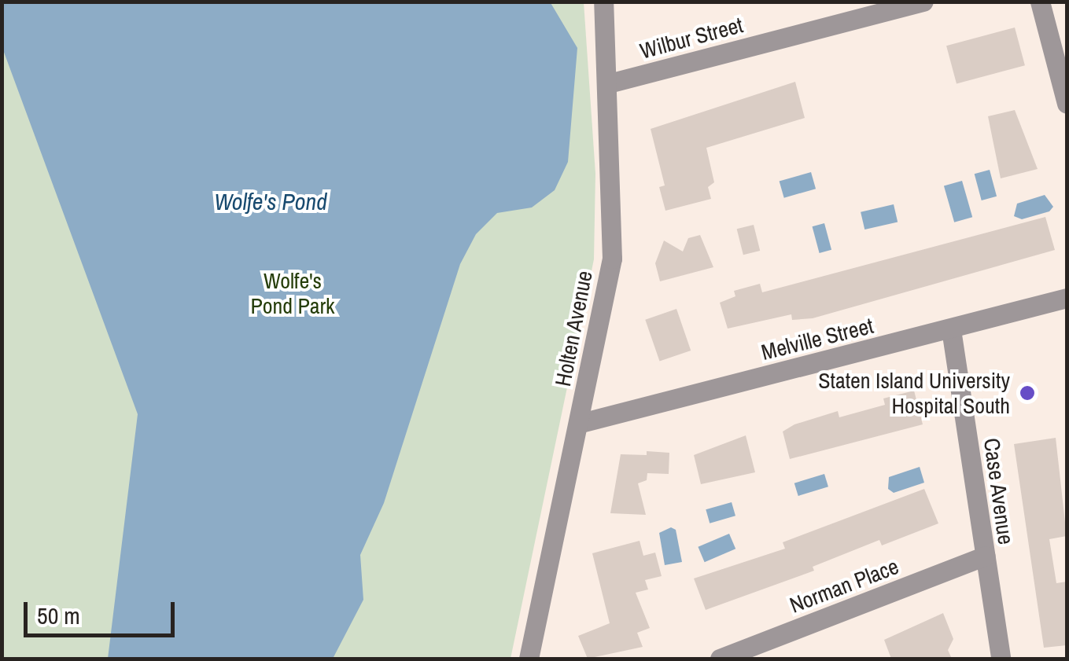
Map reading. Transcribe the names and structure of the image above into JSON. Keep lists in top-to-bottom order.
{
  "streets": {
    "street": [
      "Wilbur Street",
      "Holten Avenue",
      "Melville Street",
      "Case Avenue",
      "Norman Place"
    ]
  },
  "crossings": [
    ["Wilbur Street", "Holten Avenue"],
    ["Holten Avenue", "Melville Street"],
    ["Melville Street", "Case Avenue"],
    ["Case Avenue", "Norman Place"]
  ],
  "water": ["Wolfe's Pond"],
  "parks": ["Wolfe's Pond Park"],
  "places": ["Staten Island University Hospital South"],
  "scale_bar": "50 m"
}
